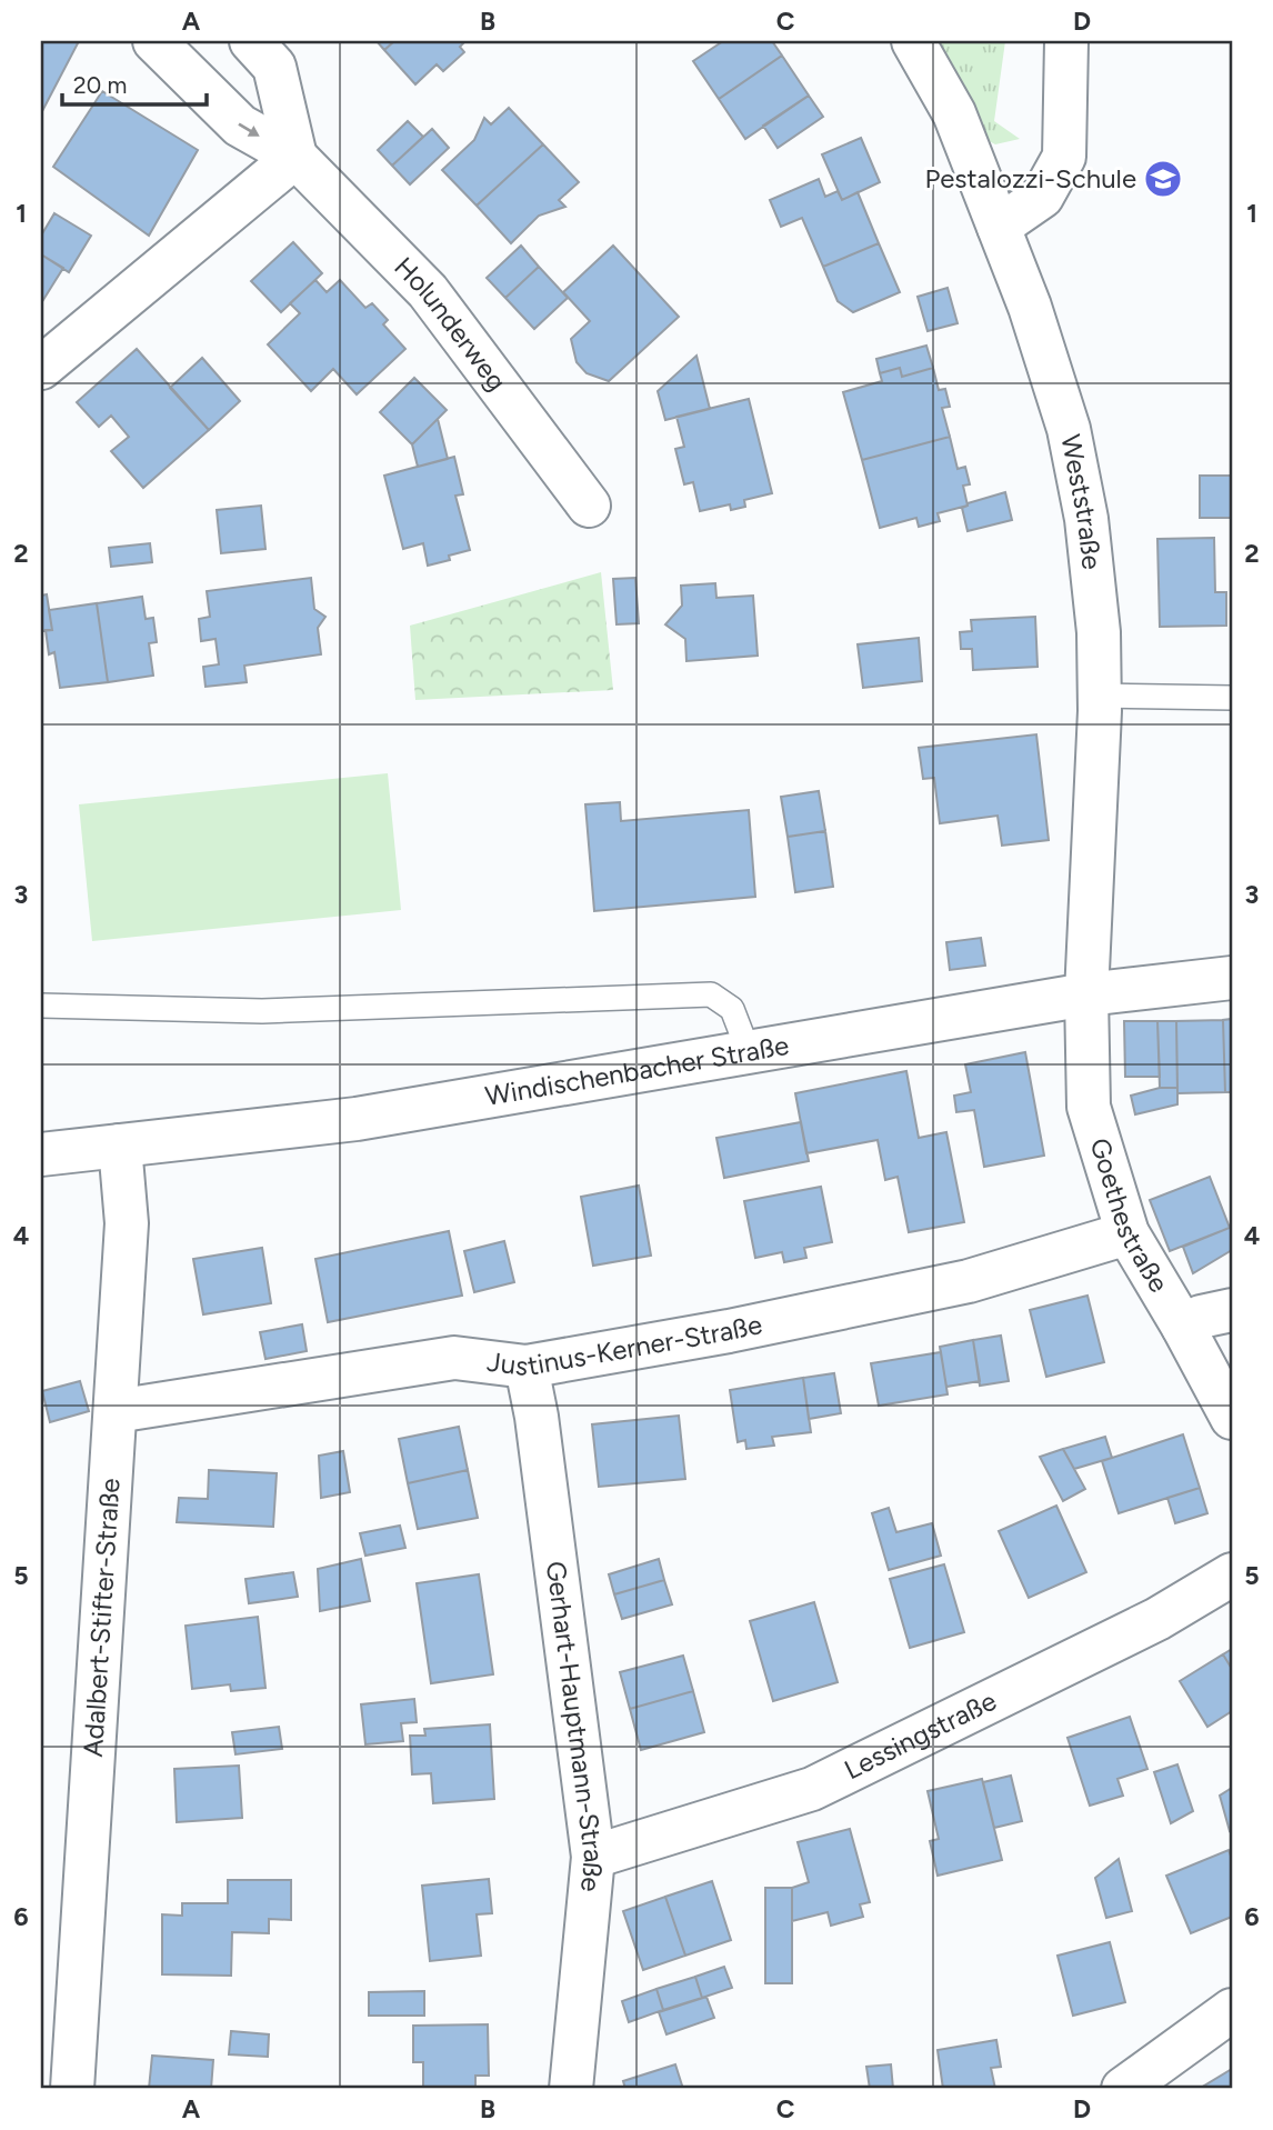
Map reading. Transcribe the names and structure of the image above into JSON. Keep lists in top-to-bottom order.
{
  "streets": {
    "street": [
      "Holunderweg",
      "Weststraße",
      "Windischenbacher Straße",
      "Goethestraße",
      "Justinus-Kerner-Straße",
      "Adalbert-Stifter-Straße",
      "Gerhart-Hauptmann-Straße",
      "Lessingstraße"
    ]
  },
  "crossings": [
    ["Weststraße", "Windischenbacher Straße"],
    ["Weststraße", "Goethestraße"],
    ["Windischenbacher Straße", "Goethestraße"],
    ["Windischenbacher Straße", "Adalbert-Stifter-Straße"],
    ["Goethestraße", "Justinus-Kerner-Straße"],
    ["Justinus-Kerner-Straße", "Adalbert-Stifter-Straße"],
    ["Justinus-Kerner-Straße", "Gerhart-Hauptmann-Straße"],
    ["Gerhart-Hauptmann-Straße", "Lessingstraße"]
  ],
  "places": {
    "school or university": ["Pestalozzi-Schule"]
  },
  "scale_bar": "20 m",
  "grid": {
    "columns": [
      "A",
      "B",
      "C",
      "D"
    ],
    "rows": [
      "1",
      "2",
      "3",
      "4",
      "5",
      "6"
    ]
  }
}
